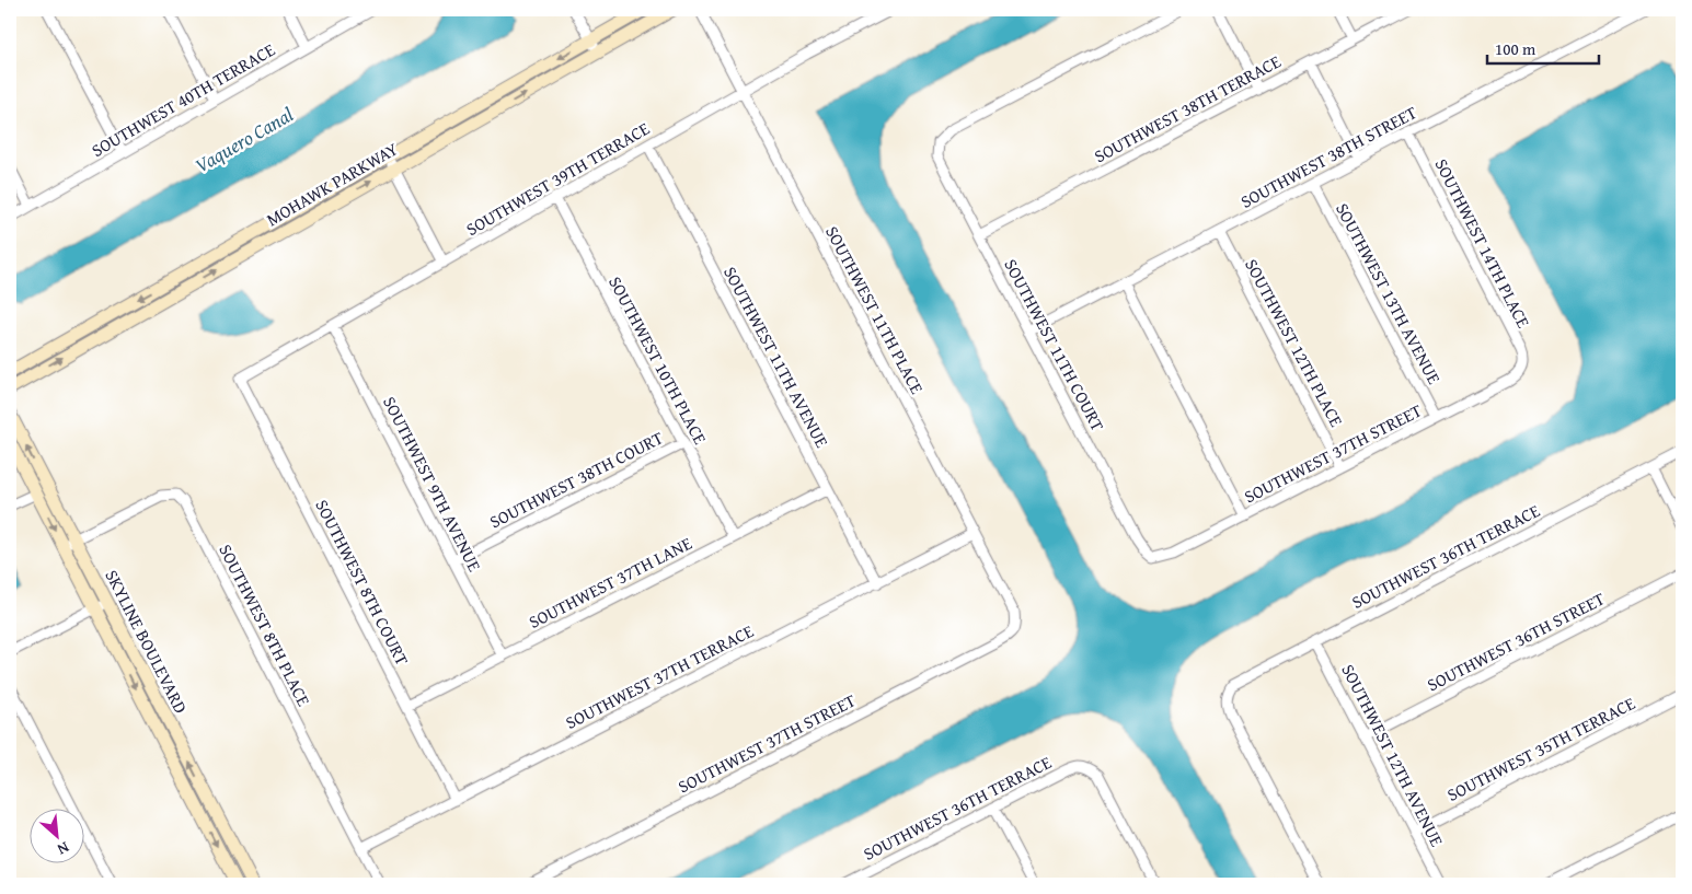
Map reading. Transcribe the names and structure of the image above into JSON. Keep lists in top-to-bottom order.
{
  "streets": {
    "street": [
      "SOUTHWEST 40TH TERRACE",
      "SOUTHWEST 38TH TERRACE",
      "SOUTHWEST 38TH STREET",
      "SOUTHWEST 39TH TERRACE",
      "MOHAWK PARKWAY",
      "SOUTHWEST 14TH PLACE",
      "SOUTHWEST 13TH AVENUE",
      "SOUTHWEST 11TH PLACE",
      "SOUTHWEST 12TH PLACE",
      "SOUTHWEST 11TH COURT",
      "SOUTHWEST 11TH AVENUE",
      "SOUTHWEST 10TH PLACE",
      "SOUTHWEST 37TH STREET",
      "SOUTHWEST 38TH COURT",
      "SOUTHWEST 9TH AVENUE",
      "SOUTHWEST 36TH TERRACE",
      "SOUTHWEST 8TH COURT",
      "SOUTHWEST 37TH LANE",
      "SOUTHWEST 8TH PLACE",
      "SKYLINE BOULEVARD",
      "SOUTHWEST 36TH STREET",
      "SOUTHWEST 37TH TERRACE",
      "SOUTHWEST 35TH TERRACE",
      "SOUTHWEST 12TH AVENUE"
    ]
  },
  "crossings": [
    ["SOUTHWEST 38TH TERRACE", "SOUTHWEST 11TH COURT"],
    ["SOUTHWEST 38TH STREET", "SOUTHWEST 14TH PLACE"],
    ["SOUTHWEST 38TH STREET", "SOUTHWEST 13TH AVENUE"],
    ["SOUTHWEST 38TH STREET", "SOUTHWEST 12TH PLACE"],
    ["SOUTHWEST 38TH STREET", "SOUTHWEST 11TH COURT"],
    ["SOUTHWEST 39TH TERRACE", "SOUTHWEST 11TH PLACE"],
    ["SOUTHWEST 39TH TERRACE", "SOUTHWEST 11TH AVENUE"],
    ["SOUTHWEST 39TH TERRACE", "SOUTHWEST 10TH PLACE"],
    ["SOUTHWEST 39TH TERRACE", "SOUTHWEST 9TH AVENUE"],
    ["SOUTHWEST 39TH TERRACE", "SOUTHWEST 8TH COURT"],
    ["SOUTHWEST 14TH PLACE", "SOUTHWEST 37TH STREET"],
    ["SOUTHWEST 13TH AVENUE", "SOUTHWEST 37TH STREET"],
    ["SOUTHWEST 11TH PLACE", "SOUTHWEST 37TH STREET"],
    ["SOUTHWEST 11TH PLACE", "SOUTHWEST 37TH TERRACE"],
    ["SOUTHWEST 12TH PLACE", "SOUTHWEST 37TH STREET"],
    ["SOUTHWEST 11TH COURT", "SOUTHWEST 37TH STREET"],
    ["SOUTHWEST 11TH AVENUE", "SOUTHWEST 37TH LANE"],
    ["SOUTHWEST 11TH AVENUE", "SOUTHWEST 37TH TERRACE"],
    ["SOUTHWEST 10TH PLACE", "SOUTHWEST 38TH COURT"],
    ["SOUTHWEST 10TH PLACE", "SOUTHWEST 37TH LANE"],
    ["SOUTHWEST 38TH COURT", "SOUTHWEST 9TH AVENUE"],
    ["SOUTHWEST 9TH AVENUE", "SOUTHWEST 37TH LANE"],
    ["SOUTHWEST 36TH TERRACE", "SOUTHWEST 12TH AVENUE"],
    ["SOUTHWEST 8TH COURT", "SOUTHWEST 37TH LANE"],
    ["SOUTHWEST 8TH COURT", "SOUTHWEST 37TH TERRACE"],
    ["SOUTHWEST 8TH PLACE", "SKYLINE BOULEVARD"],
    ["SOUTHWEST 8TH PLACE", "SOUTHWEST 37TH TERRACE"],
    ["SOUTHWEST 36TH STREET", "SOUTHWEST 12TH AVENUE"],
    ["SOUTHWEST 35TH TERRACE", "SOUTHWEST 12TH AVENUE"]
  ],
  "water": ["Vaquero Canal"],
  "scale_bar": "100 m",
  "north": "bottom right"
}
